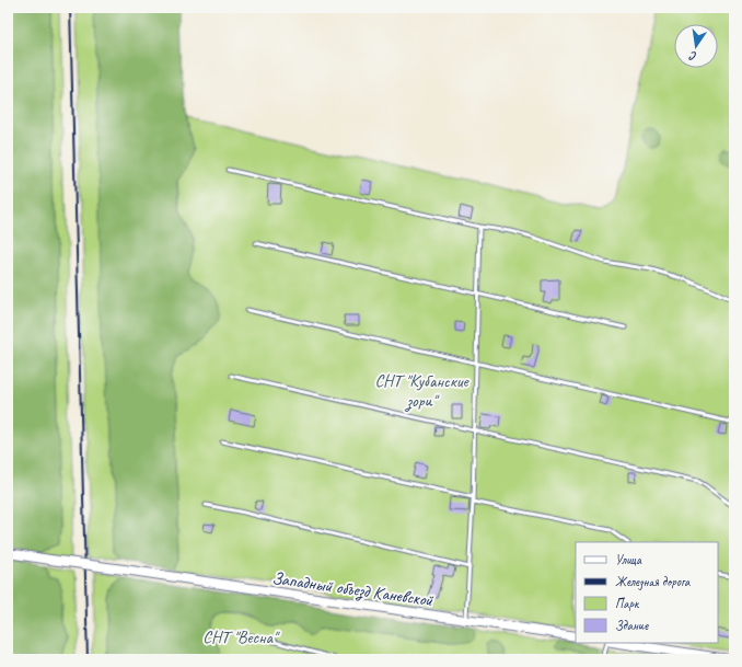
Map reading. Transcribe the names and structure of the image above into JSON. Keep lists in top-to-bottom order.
{
  "streets": {
    "main road": ["Западный объезд Каневской"]
  },
  "parks": ["СНТ \"Кубанские зори\"", "СНТ \"Весна\""],
  "legend": [
    "Улица",
    "Железная дорога",
    "Парк",
    "Здание"
  ],
  "north": "bottom"
}
